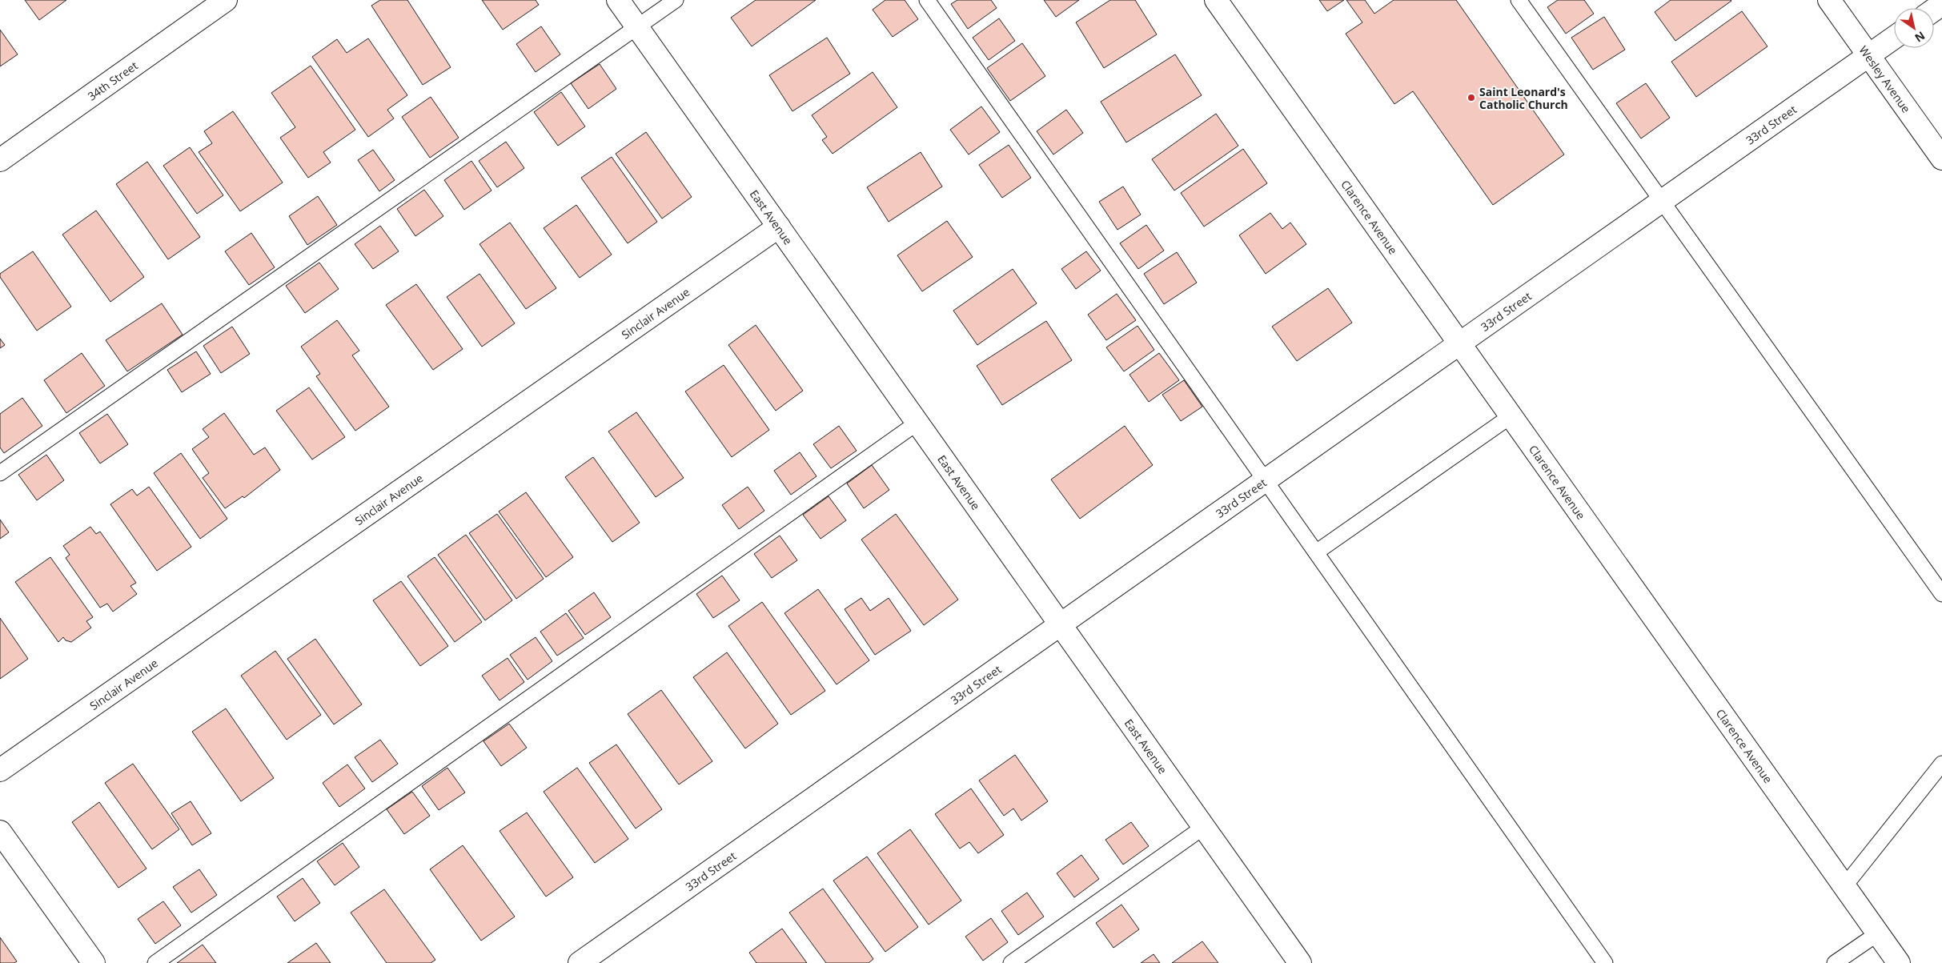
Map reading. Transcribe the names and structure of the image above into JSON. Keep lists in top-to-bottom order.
{
  "streets": {
    "street": [
      "Wesley Avenue",
      "34th Street",
      "33rd Street",
      "East Avenue",
      "Clarence Avenue",
      "Sinclair Avenue"
    ]
  },
  "crossings": [
    ["Wesley Avenue", "33rd Street"],
    ["33rd Street", "East Avenue"],
    ["33rd Street", "Clarence Avenue"],
    ["East Avenue", "Sinclair Avenue"]
  ],
  "places": ["Saint Leonard's Catholic Church"],
  "north": "bottom right"
}
